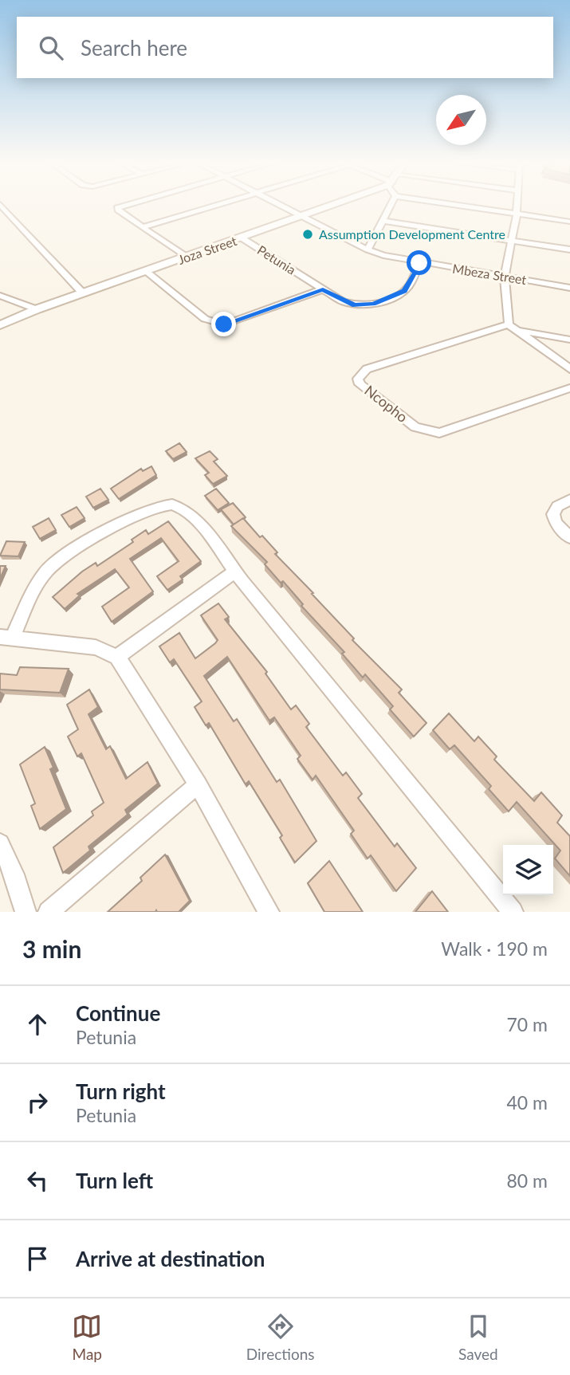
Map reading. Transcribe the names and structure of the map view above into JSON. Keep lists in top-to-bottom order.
{
  "streets": {
    "street": [
      "Joza Street",
      "Petunia",
      "Mbeza Street",
      "Ncopho"
    ]
  },
  "crossings": [
    ["Joza Street", "Petunia"],
    ["Joza Street", "Mbeza Street"],
    ["Petunia", "Mbeza Street"]
  ],
  "places": ["Assumption Development Centre"],
  "north": "bottom left",
  "page": {
    "search": "Search here",
    "heading": ["3 min", "Walk · 190 m"],
    "list": [
      ["Continue", "Petunia", "70 m"],
      ["Turn right", "Petunia", "40 m"],
      ["Turn left", "80 m"],
      "Arrive at destination"
    ],
    "nav": ["Map", "Directions", "Saved"]
  }
}
